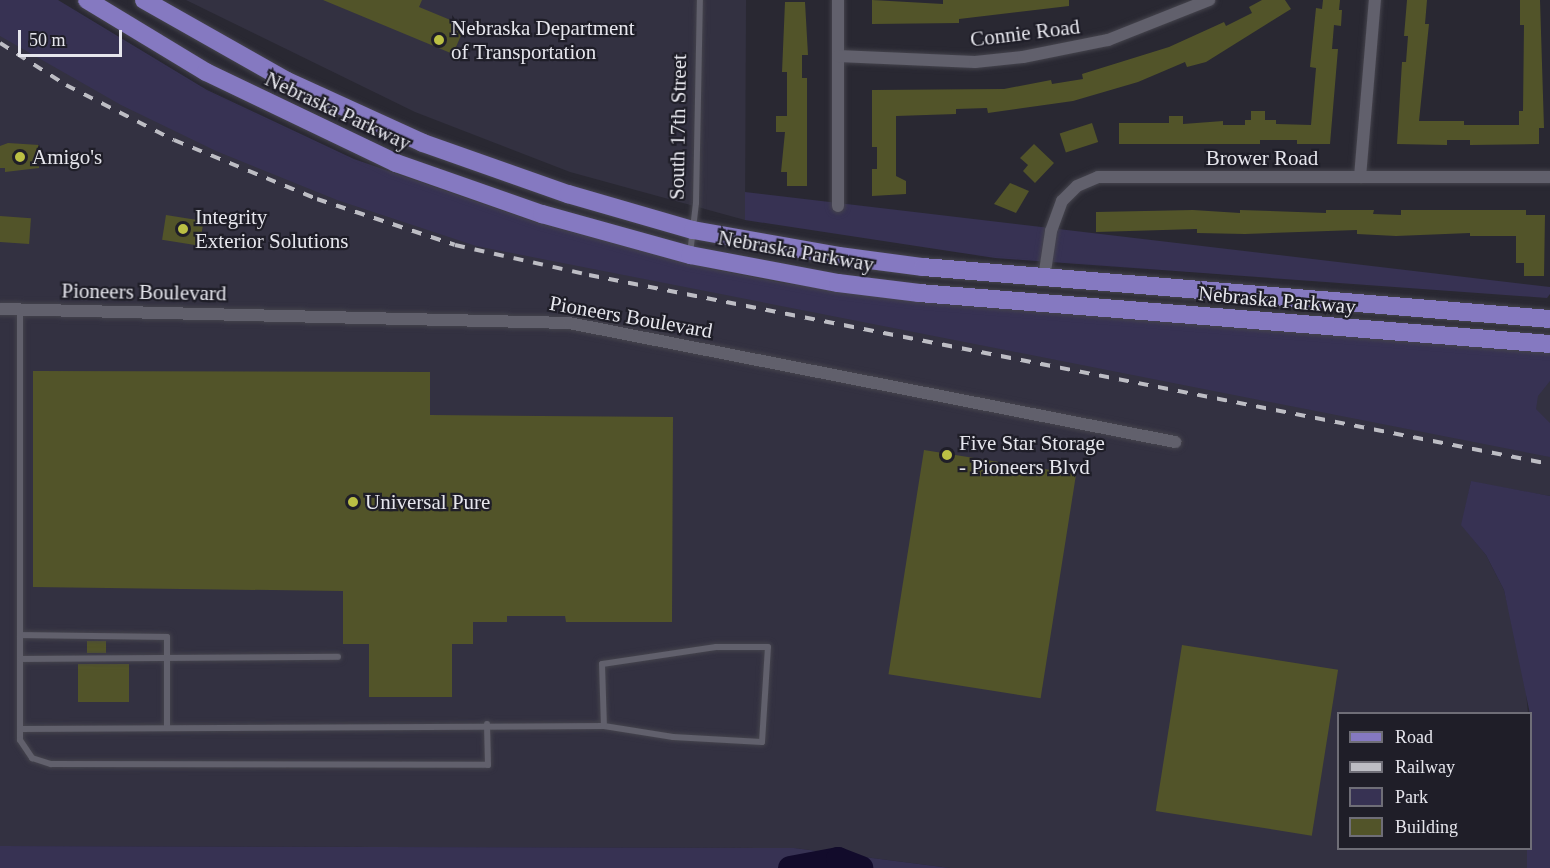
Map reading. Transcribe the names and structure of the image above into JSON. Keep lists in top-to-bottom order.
{
  "streets": {
    "main road": ["Nebraska Parkway"],
    "street": ["Connie Road", "Brower Road", "Pioneers Boulevard"],
    "lane": ["South 17th Street"]
  },
  "crossings": [
    ["Nebraska Parkway", "South 17th Street"],
    ["Nebraska Parkway", "Brower Road"]
  ],
  "places": [
    "Nebraska Department of Transportation",
    "Amigo's",
    "Integrity Exterior Solutions",
    "Five Star Storage - Pioneers Blvd",
    "Universal Pure"
  ],
  "legend": [
    "Road",
    "Railway",
    "Park",
    "Building"
  ],
  "scale_bar": "50 m"
}
